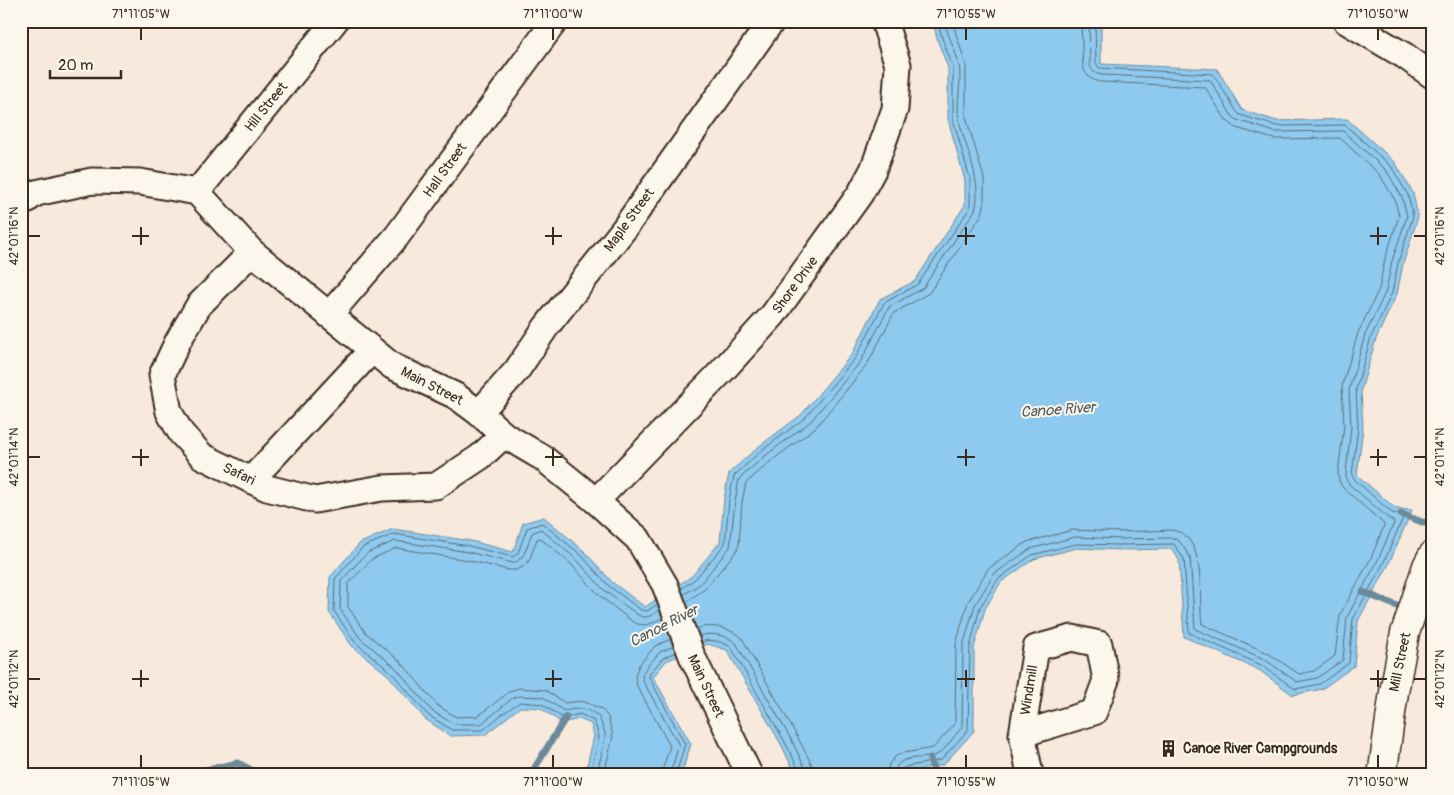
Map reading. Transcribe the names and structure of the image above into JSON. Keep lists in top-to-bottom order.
{
  "streets": {
    "street": [
      "Hill Street",
      "Hall Street",
      "Maple Street",
      "Shore Drive",
      "Main Street",
      "Safari",
      "Mill Street",
      "Windmill"
    ]
  },
  "crossings": [
    ["Hill Street", "Main Street"],
    ["Hall Street", "Main Street"],
    ["Maple Street", "Main Street"],
    ["Shore Drive", "Main Street"],
    ["Main Street", "Safari"]
  ],
  "water": ["Canoe River"],
  "places": {
    "building": ["Canoe River Campgrounds"]
  },
  "scale_bar": "20 m",
  "coordinates": [
    "71°11'05\"W",
    "71°11'00\"W",
    "71°10'55\"W",
    "71°10'50\"W",
    "42°01'16\"N",
    "42°01'14\"N",
    "42°01'12\"N"
  ]
}
